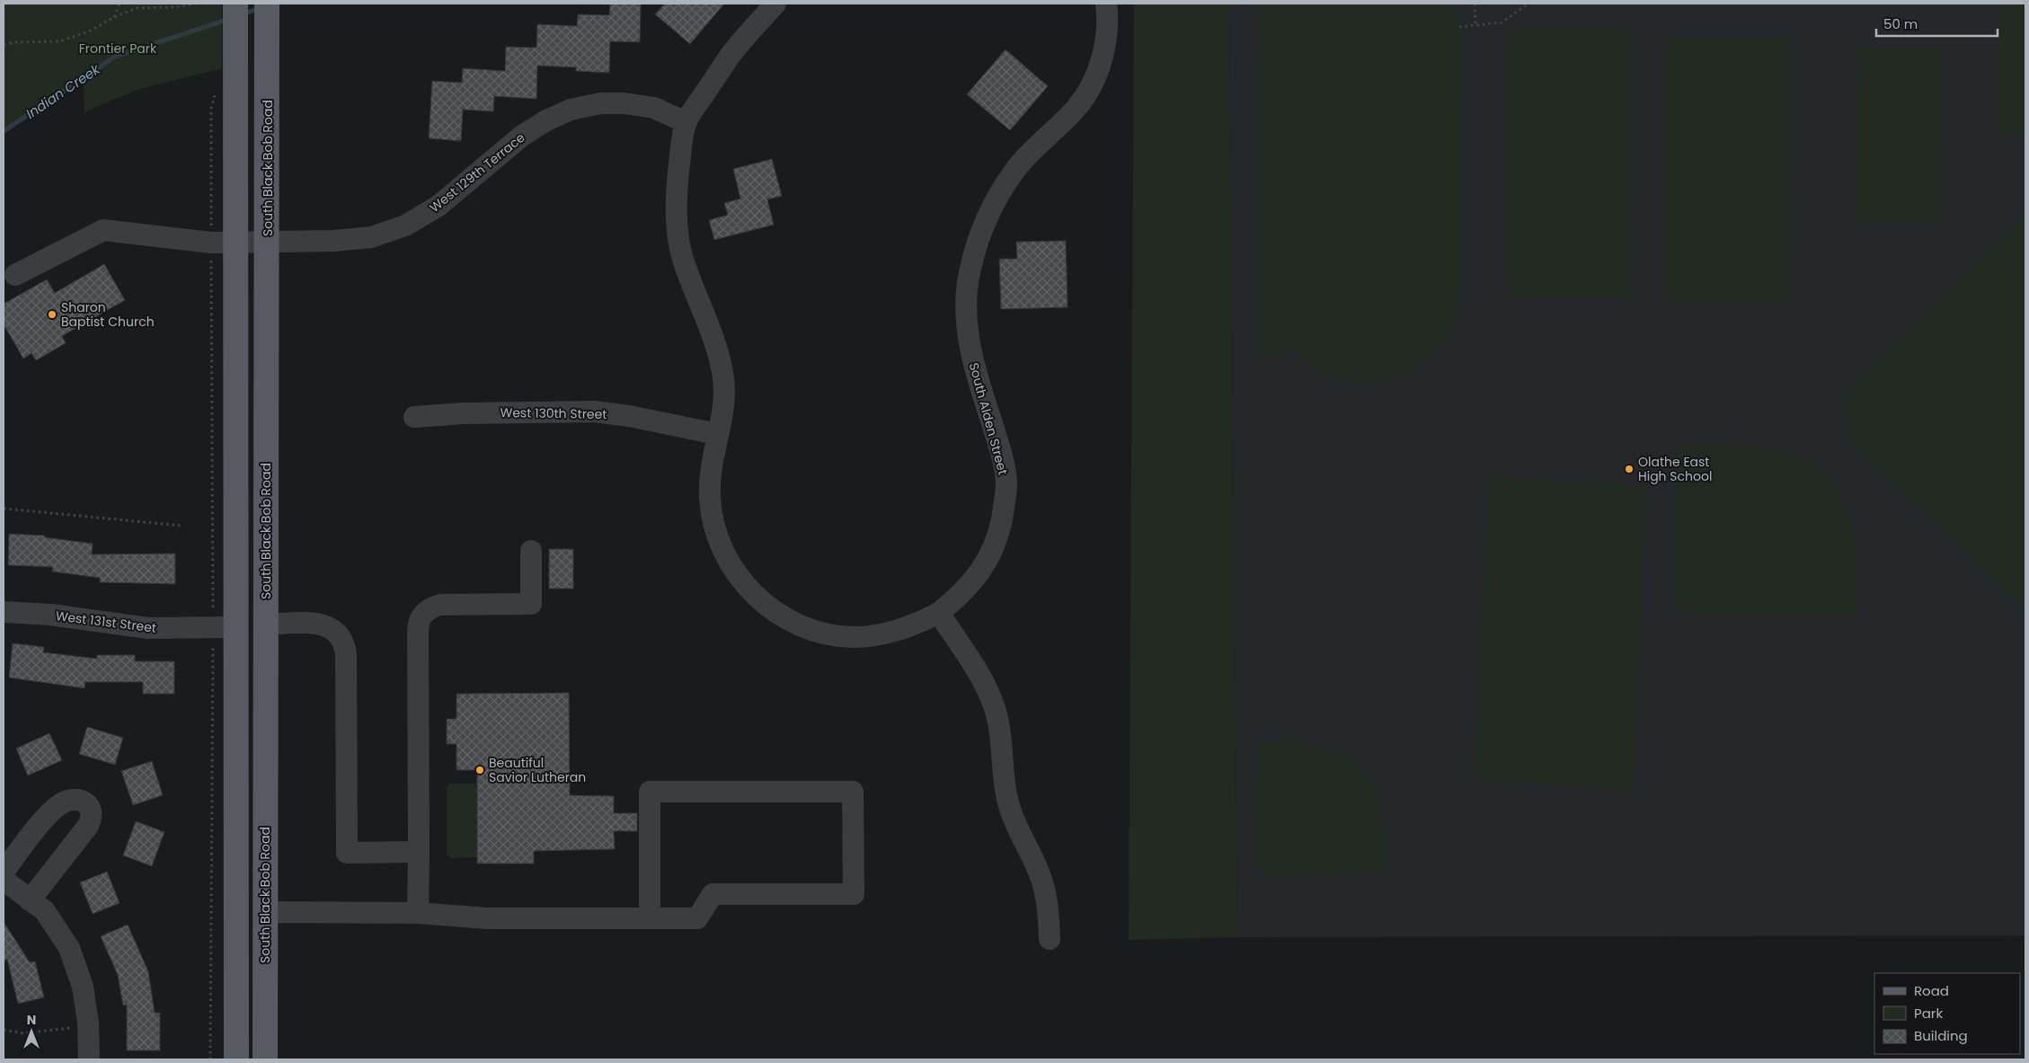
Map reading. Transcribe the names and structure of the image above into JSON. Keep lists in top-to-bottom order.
{
  "streets": {
    "main road": ["South Black Bob Road"],
    "street": [
      "West 129th Terrace",
      "West 130th Street",
      "South Alden Street",
      "West 131st Street"
    ]
  },
  "crossings": [
    ["South Black Bob Road", "West 129th Terrace"],
    ["West 129th Terrace", "South Alden Street"],
    ["West 130th Street", "South Alden Street"]
  ],
  "water": ["Indian Creek"],
  "parks": ["Frontier Park"],
  "places": ["Sharon Baptist Church", "Olathe East High School", "Beautiful Savior Lutheran"],
  "legend": ["Road", "Park", "Building"],
  "scale_bar": "50 m",
  "north": "top"
}
